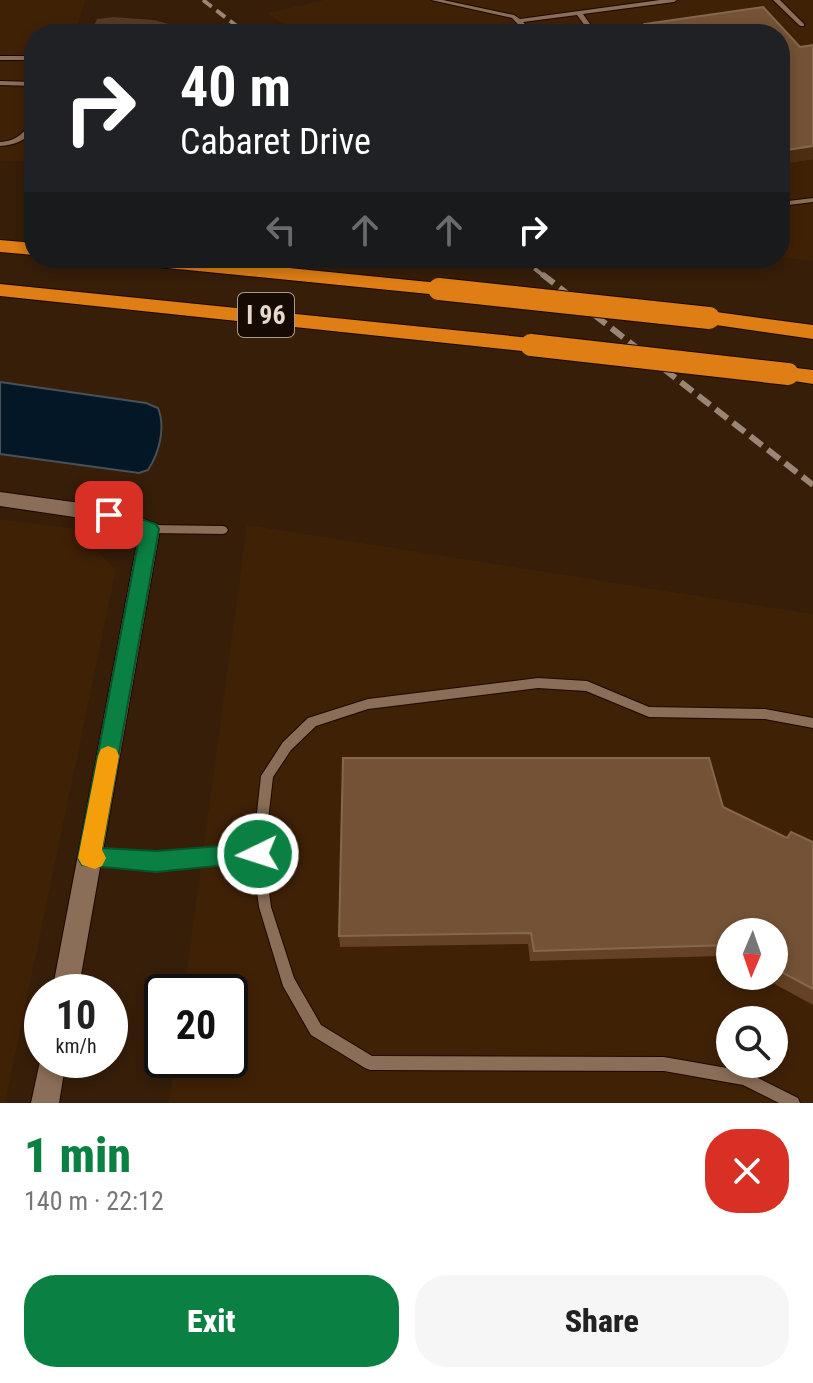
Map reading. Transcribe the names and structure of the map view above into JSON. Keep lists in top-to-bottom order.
{
  "streets": {
    "highway": ["I 96"]
  },
  "north": "bottom",
  "page": {
    "turn": ["40 m", "Cabaret Drive"],
    "speed": "10 km/h",
    "limit": "20",
    "heading": ["1 min", "140 m · 22:12"],
    "buttons": ["Exit", "Share"]
  }
}
